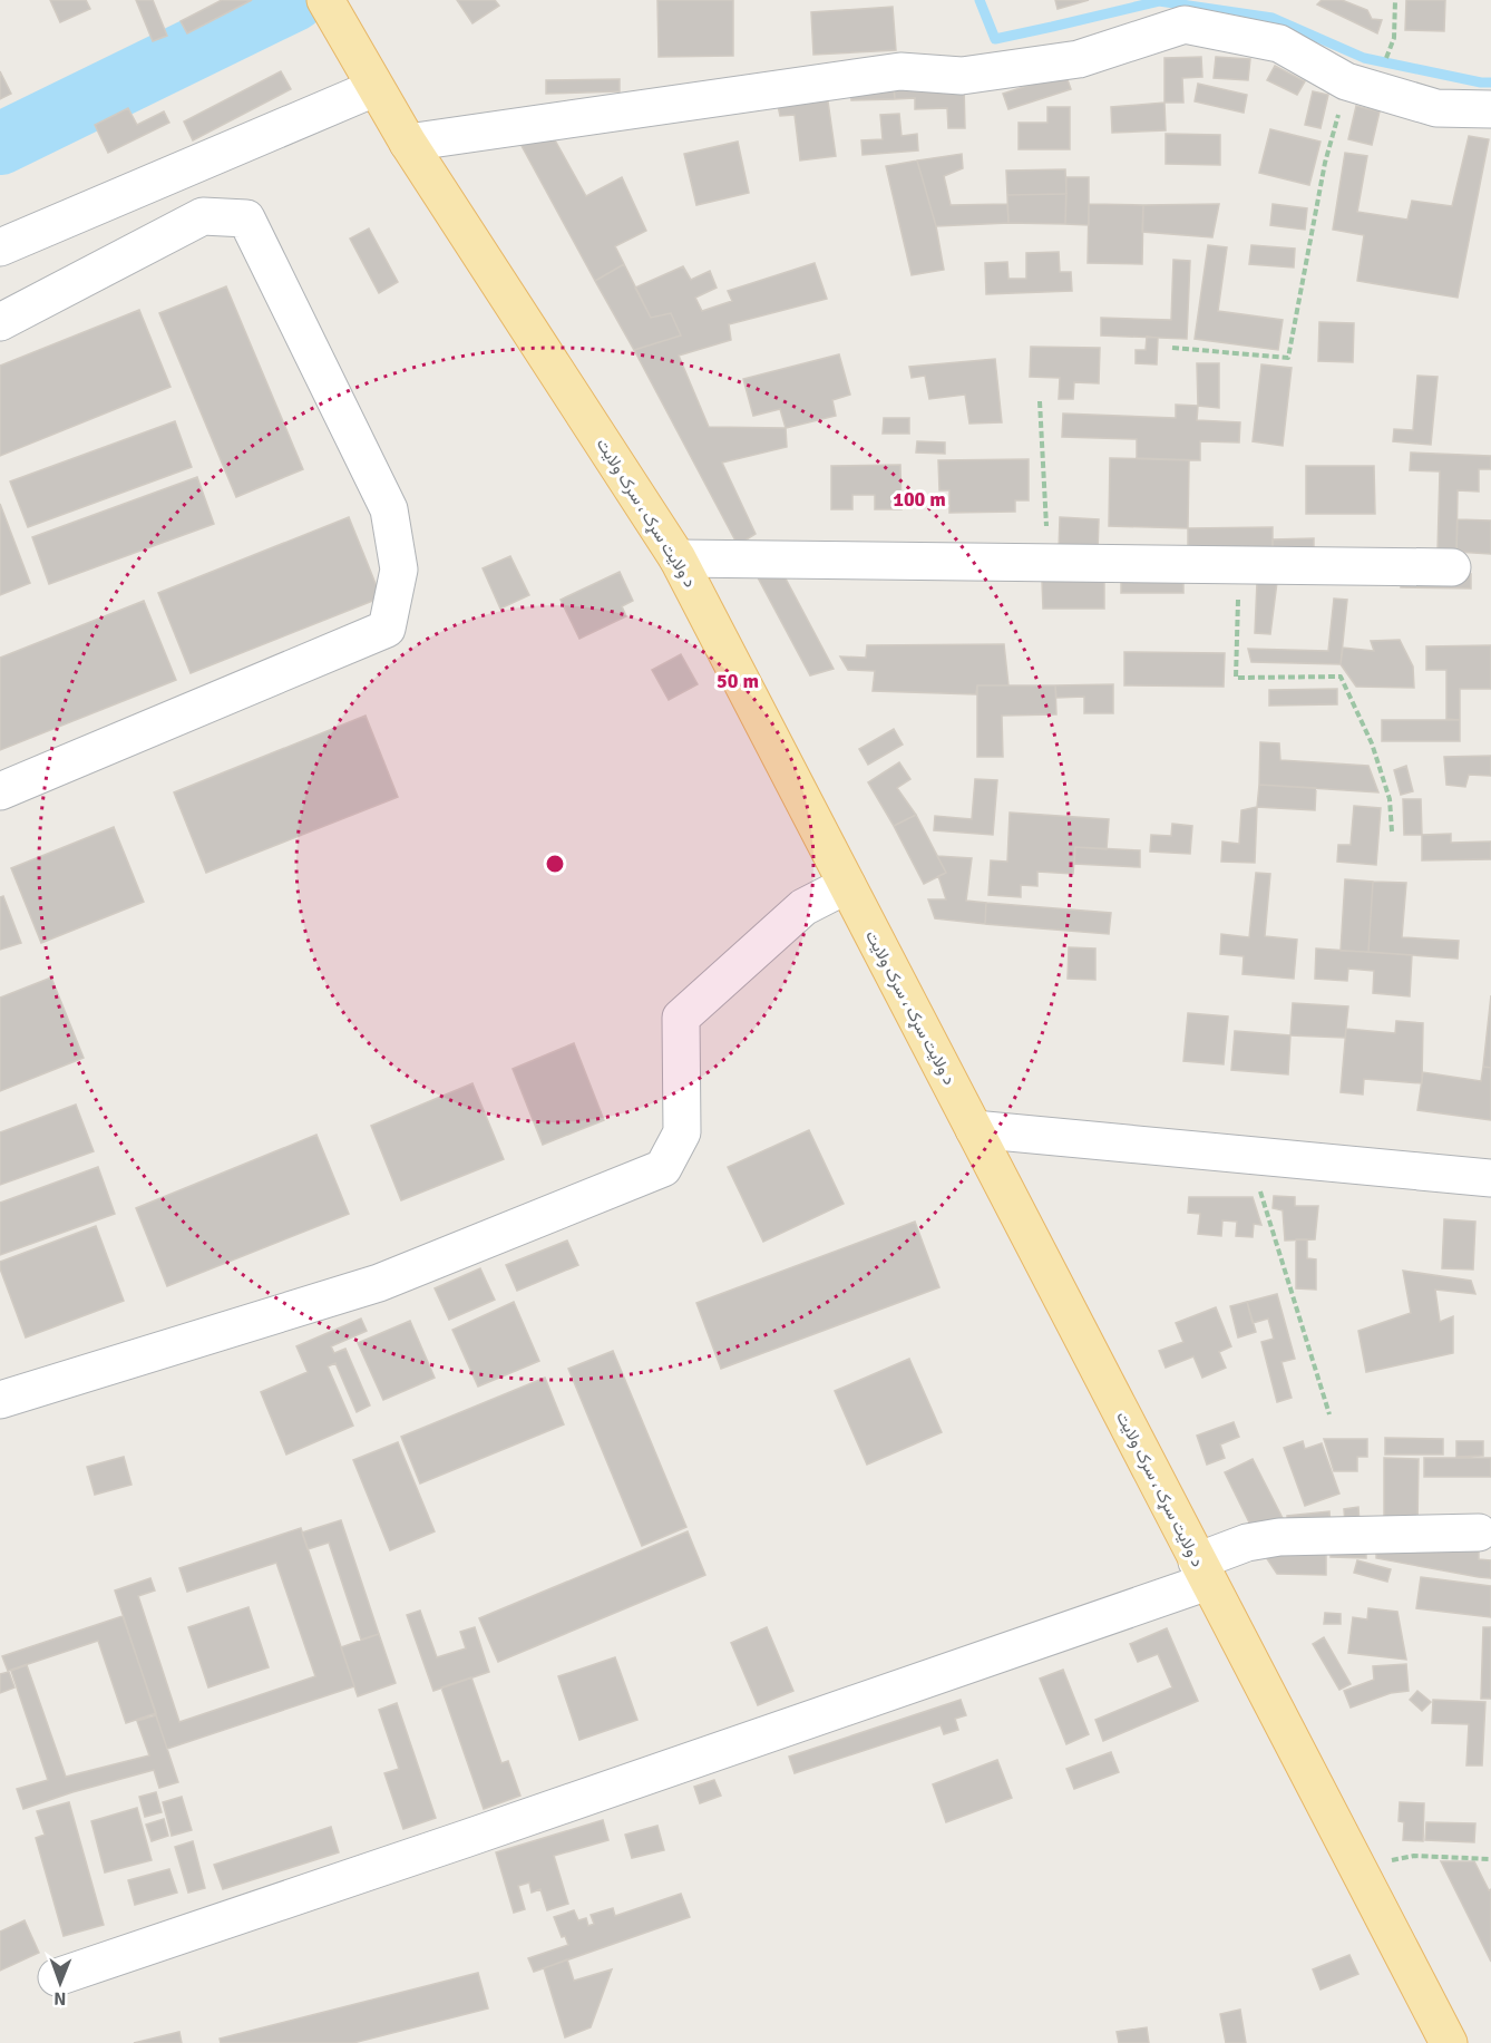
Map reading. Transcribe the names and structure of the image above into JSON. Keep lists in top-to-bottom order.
{
  "streets": {
    "main road": ["د ولایت سړک ، سرک ولایت"]
  },
  "north": "bottom",
  "rings": ["100 m", "50 m"]
}
